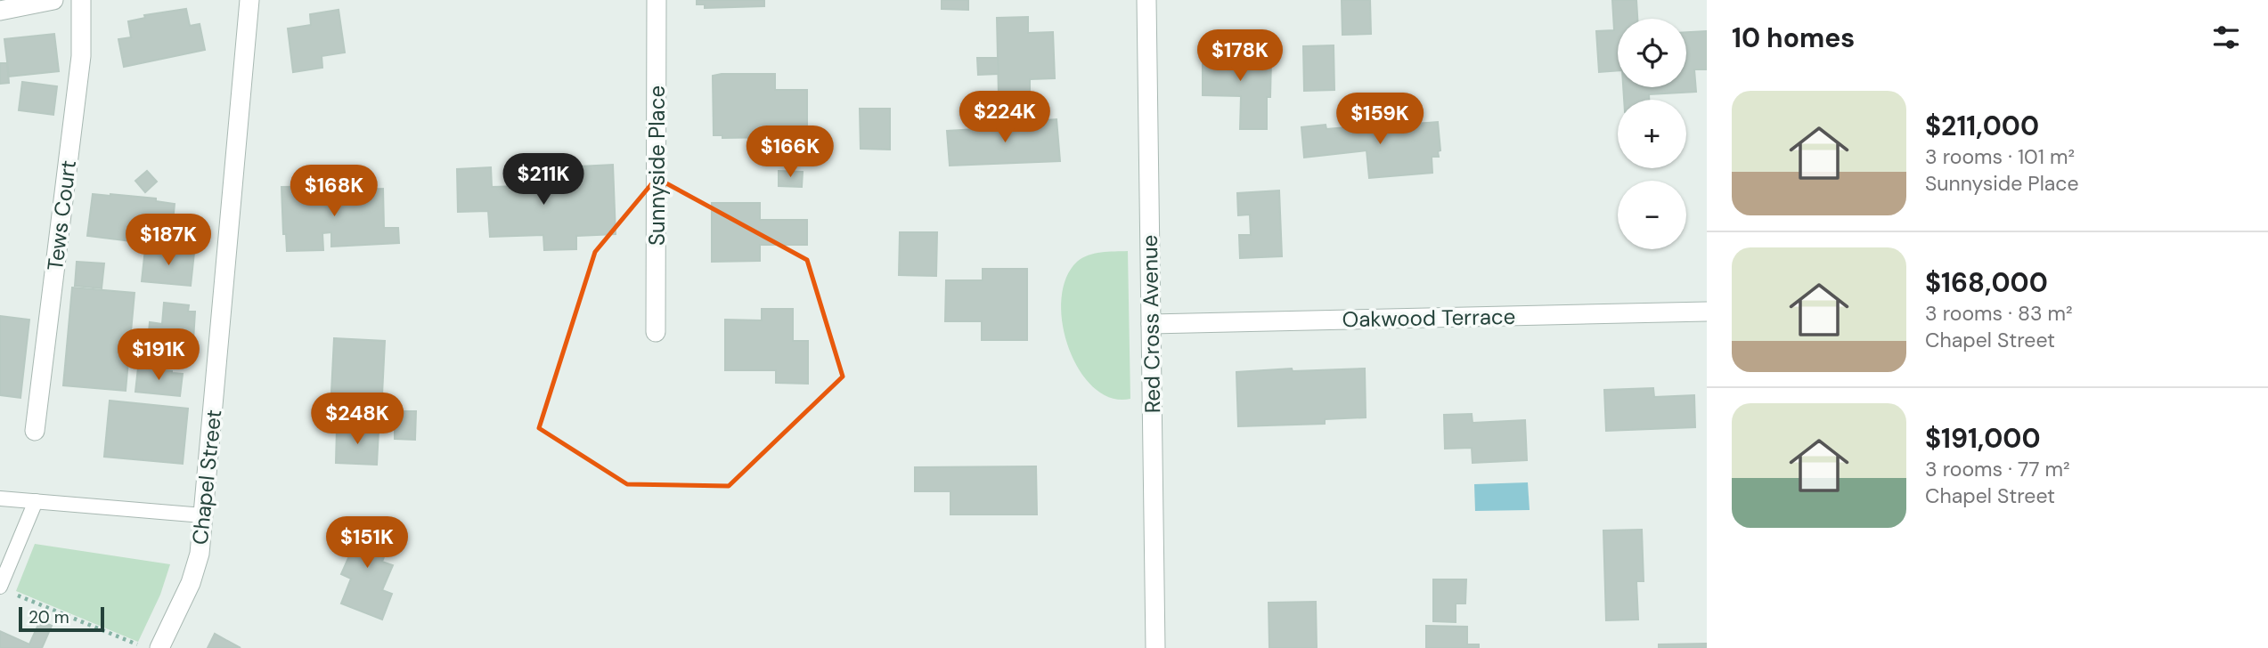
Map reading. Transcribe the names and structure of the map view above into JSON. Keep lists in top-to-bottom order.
{
  "streets": {
    "street": [
      "Sunnyside Place",
      "Tews Court",
      "Oakwood Terrace",
      "Red Cross Avenue",
      "Chapel Street"
    ]
  },
  "crossings": [
    ["Oakwood Terrace", "Red Cross Avenue"]
  ],
  "scale_bar": "20 m",
  "page": {
    "heading": "10 homes",
    "map_buttons": ["+", "−"],
    "price": [
      "$178K",
      "$224K",
      "$159K",
      "$166K",
      "$211K",
      "$168K",
      "$187K",
      "$191K",
      "$248K",
      "$151K"
    ],
    "list": [
      {
        "name": "$211,000",
        "note": "3 rooms · 101 m² · Sunnyside Place"
      },
      {
        "name": "$168,000",
        "note": "3 rooms · 83 m² · Chapel Street"
      },
      {
        "name": "$191,000",
        "note": "3 rooms · 77 m² · Chapel Street"
      }
    ],
    "scale": "20 m"
  }
}
